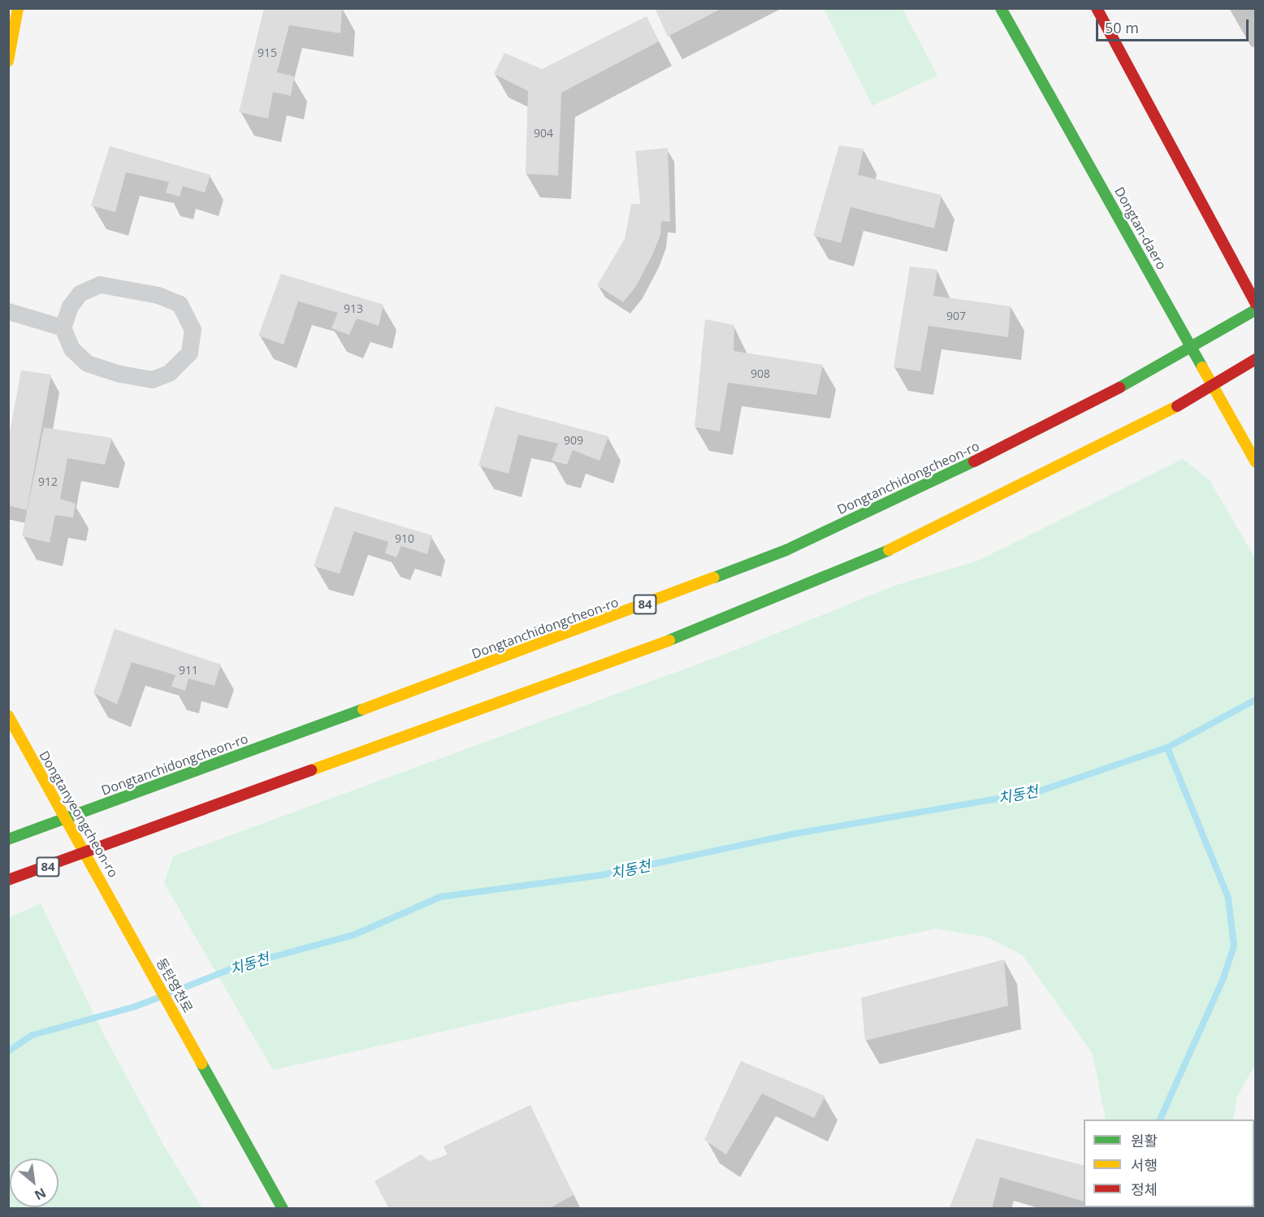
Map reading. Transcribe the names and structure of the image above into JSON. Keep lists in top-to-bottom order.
{
  "streets": {
    "main road": [
      "Dongtan-daero",
      "Dongtanchidongcheon-ro",
      "84",
      "Dongtanyeongcheon-ro",
      "동탄영천로"
    ]
  },
  "crossings": [
    ["Dongtan-daero", "Dongtanchidongcheon-ro"],
    ["Dongtan-daero", "84"],
    ["Dongtanchidongcheon-ro", "Dongtanyeongcheon-ro"],
    ["84", "Dongtanyeongcheon-ro"],
    ["Dongtanyeongcheon-ro", "동탄영천로"]
  ],
  "water": ["치동천"],
  "house_numbers": [
    "915",
    "904",
    "913",
    "907",
    "908",
    "909",
    "912",
    "910",
    "911"
  ],
  "legend": ["원활", "서행", "정체"],
  "scale_bar": "50 m",
  "north": "bottom right"
}
